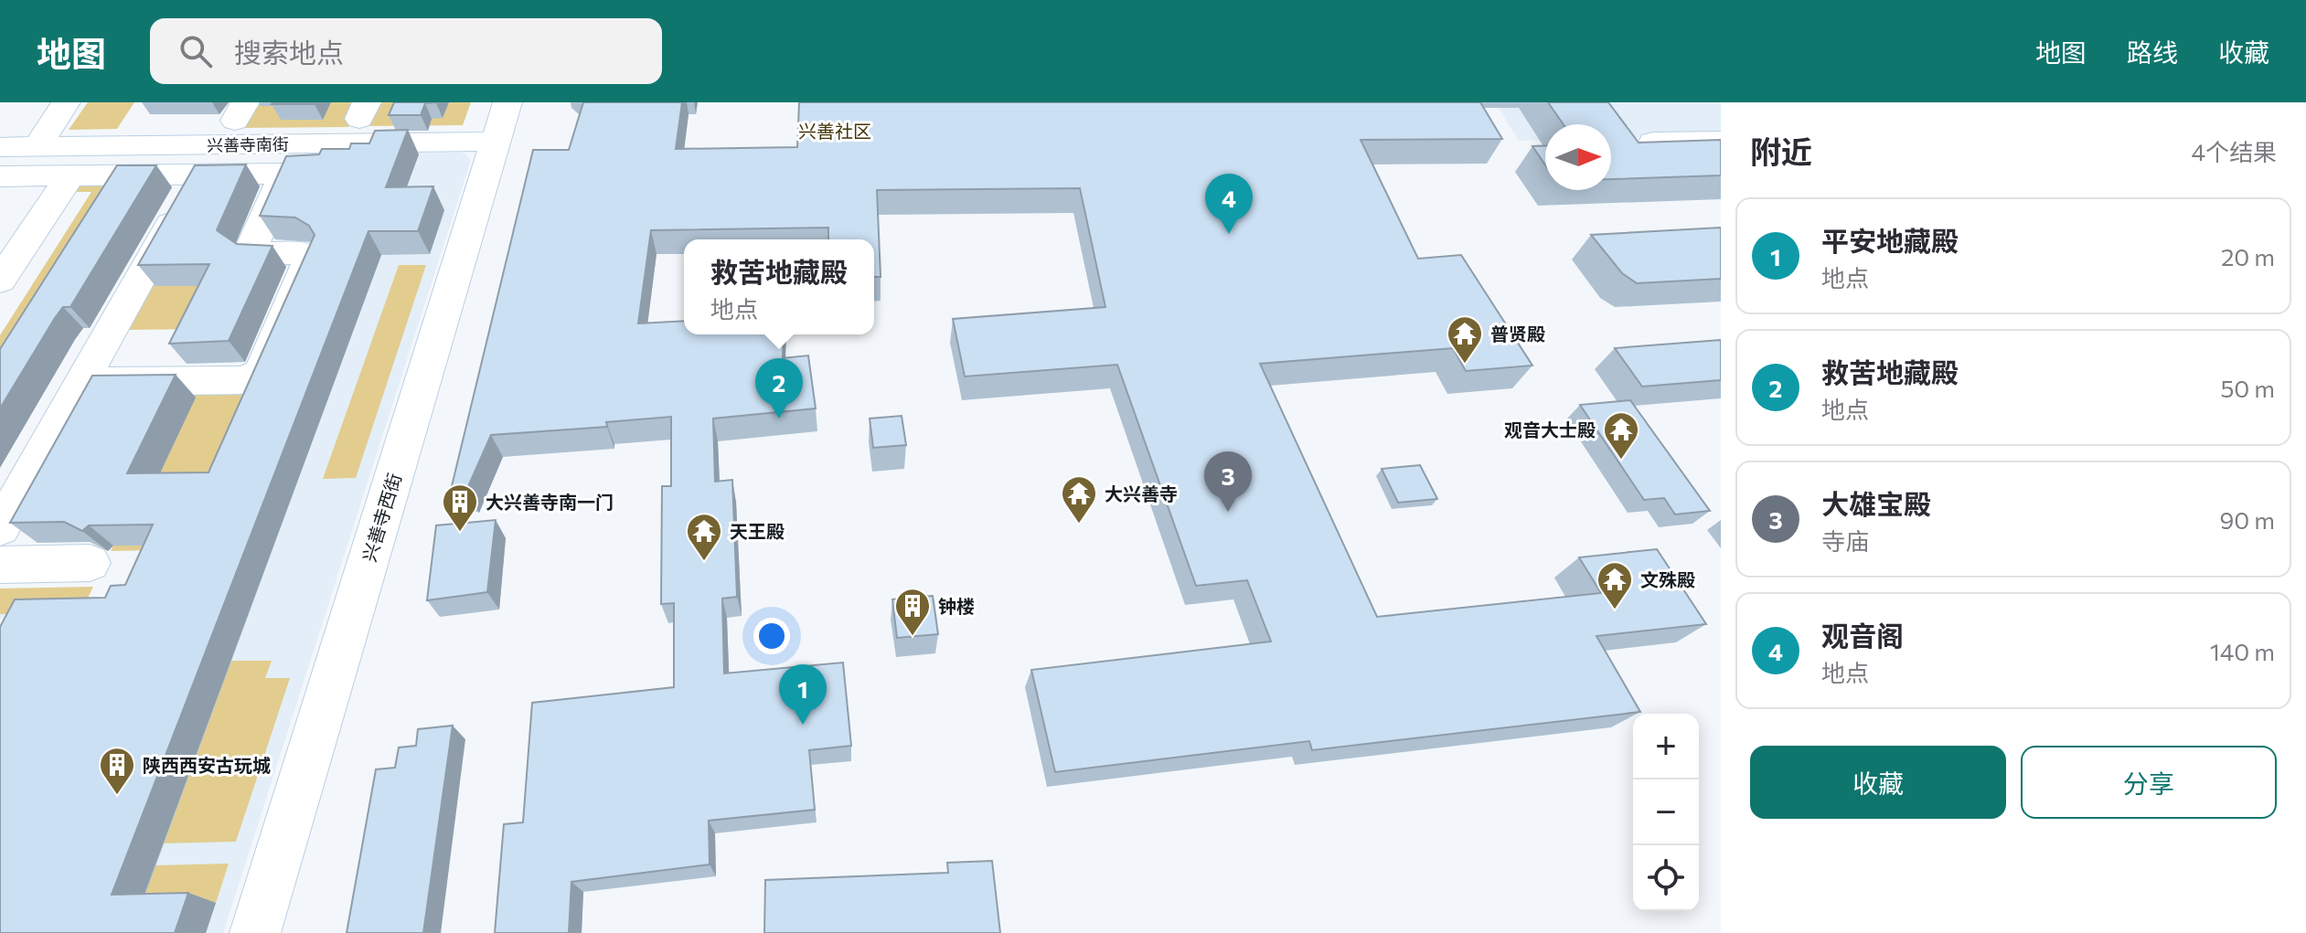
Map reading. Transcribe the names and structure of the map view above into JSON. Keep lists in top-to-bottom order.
{
  "streets": {
    "street": ["兴善寺南街", "兴善寺西街"]
  },
  "crossings": [
    ["兴善寺南街", "兴善寺西街"]
  ],
  "districts": ["兴善社区"],
  "places": {
    "temple": [
      "普贤殿",
      "观音大士殿",
      "大兴善寺",
      "天王殿",
      "文殊殿"
    ],
    "building": ["大兴善寺南一门", "钟楼", "陕西西安古玩城"]
  },
  "north": "right",
  "page": {
    "header": "地图",
    "search": "搜索地点",
    "nav": ["地图", "路线", "收藏"],
    "heading": ["附近", "4个结果"],
    "pins": [
      "4",
      "2",
      "3",
      "1"
    ],
    "list": [
      {
        "mark": "1",
        "name": "平安地藏殿",
        "note": "地点",
        "value": "20 m"
      },
      {
        "mark": "2",
        "name": "救苦地藏殿",
        "note": "地点",
        "value": "50 m"
      },
      {
        "mark": "3",
        "name": "大雄宝殿",
        "note": "寺庙",
        "value": "90 m"
      },
      {
        "mark": "4",
        "name": "观音阁",
        "note": "地点",
        "value": "140 m"
      }
    ],
    "popup": ["救苦地藏殿", "地点"],
    "map_buttons": ["+", "−"],
    "buttons": ["收藏", "分享"]
  }
}
